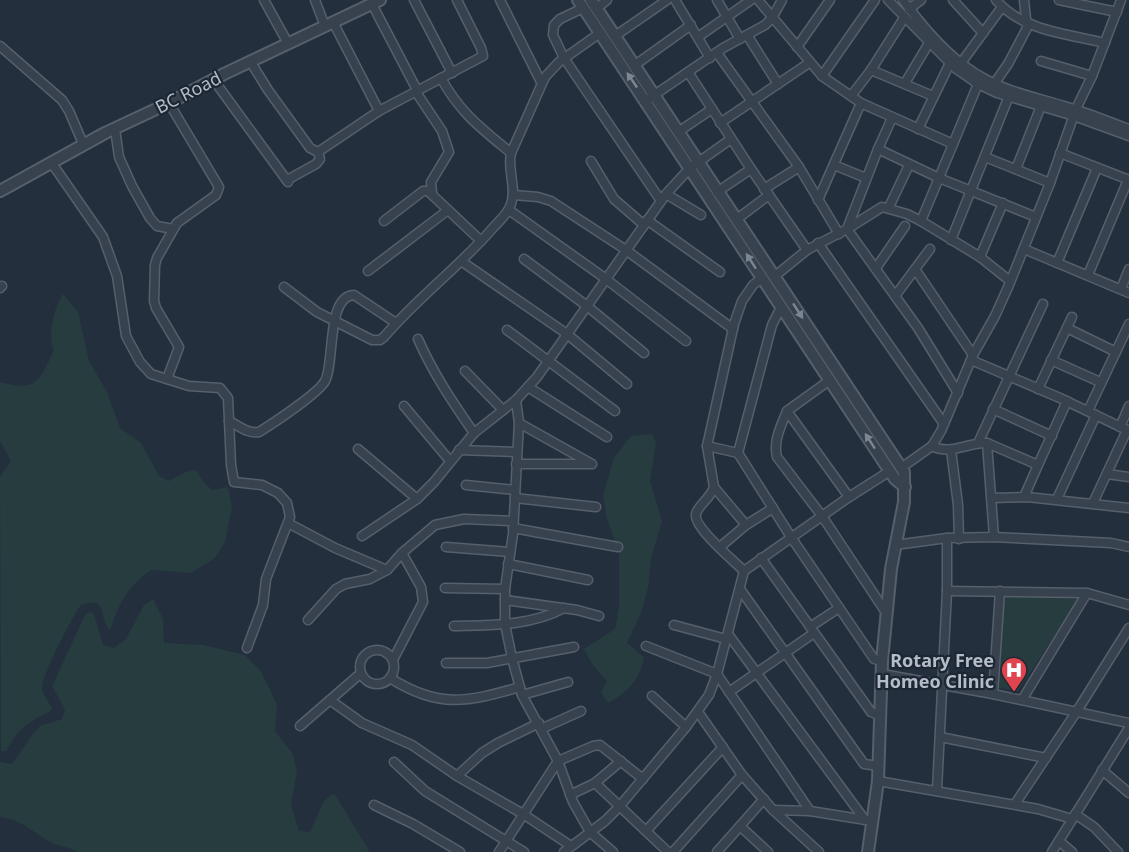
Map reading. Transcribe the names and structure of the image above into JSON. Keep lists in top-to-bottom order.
{
  "streets": {
    "street": ["BC Road"]
  },
  "places": {
    "hospital": ["Rotary Free Homeo Clinic"]
  }
}
